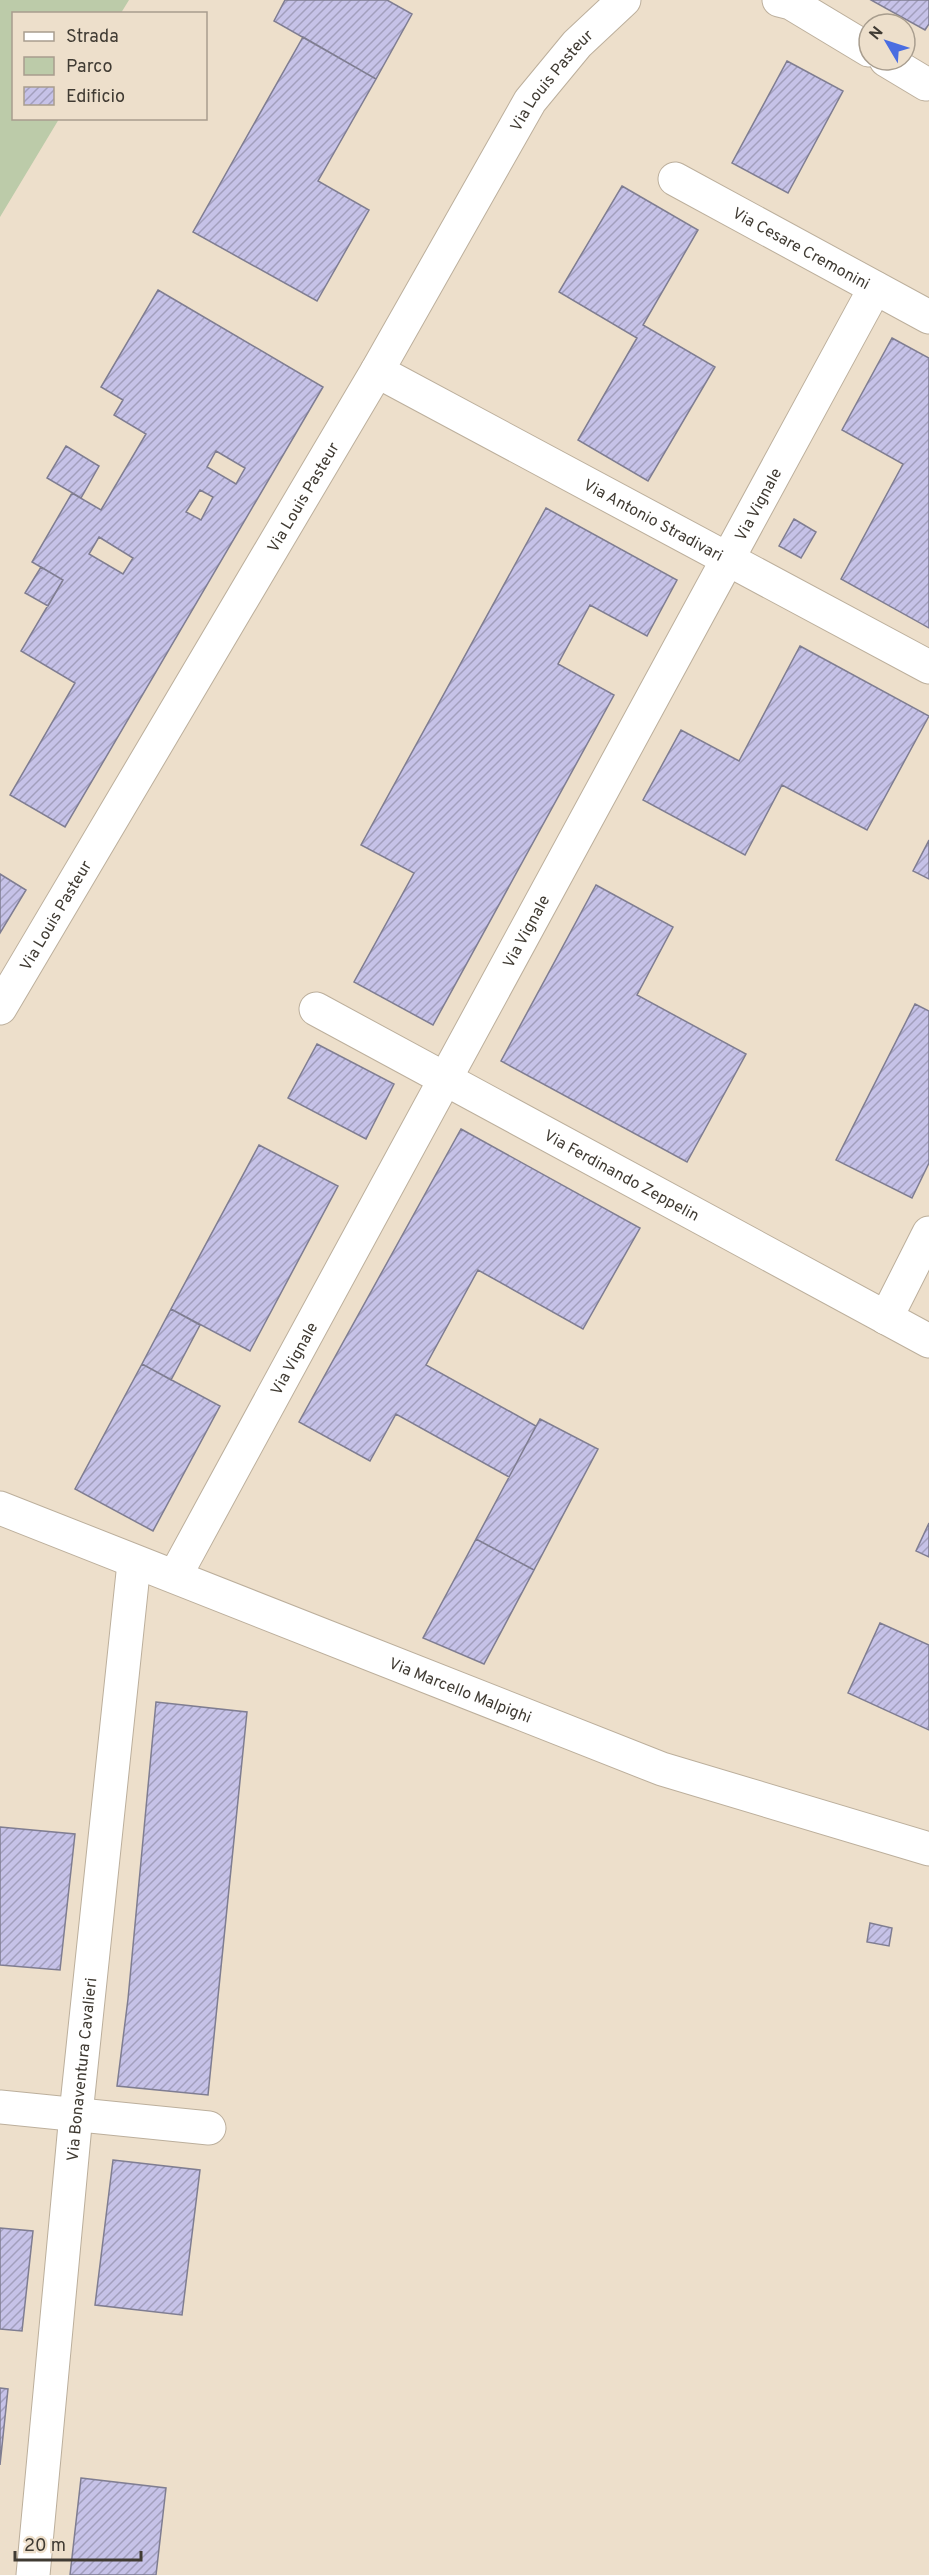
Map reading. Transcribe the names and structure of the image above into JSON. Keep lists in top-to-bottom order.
{
  "streets": {
    "street": [
      "Via Louis Pasteur",
      "Via Cesare Cremonini",
      "Via Vignale",
      "Via Antonio Stradivari",
      "Via Ferdinando Zeppelin",
      "Via Marcello Malpighi",
      "Via Bonaventura Cavalieri"
    ]
  },
  "crossings": [
    ["Via Louis Pasteur", "Via Antonio Stradivari"],
    ["Via Cesare Cremonini", "Via Vignale"],
    ["Via Vignale", "Via Antonio Stradivari"],
    ["Via Vignale", "Via Ferdinando Zeppelin"],
    ["Via Vignale", "Via Marcello Malpighi"],
    ["Via Marcello Malpighi", "Via Bonaventura Cavalieri"]
  ],
  "legend": ["Strada", "Parco", "Edificio"],
  "scale_bar": "20 m",
  "north": "top left"
}
